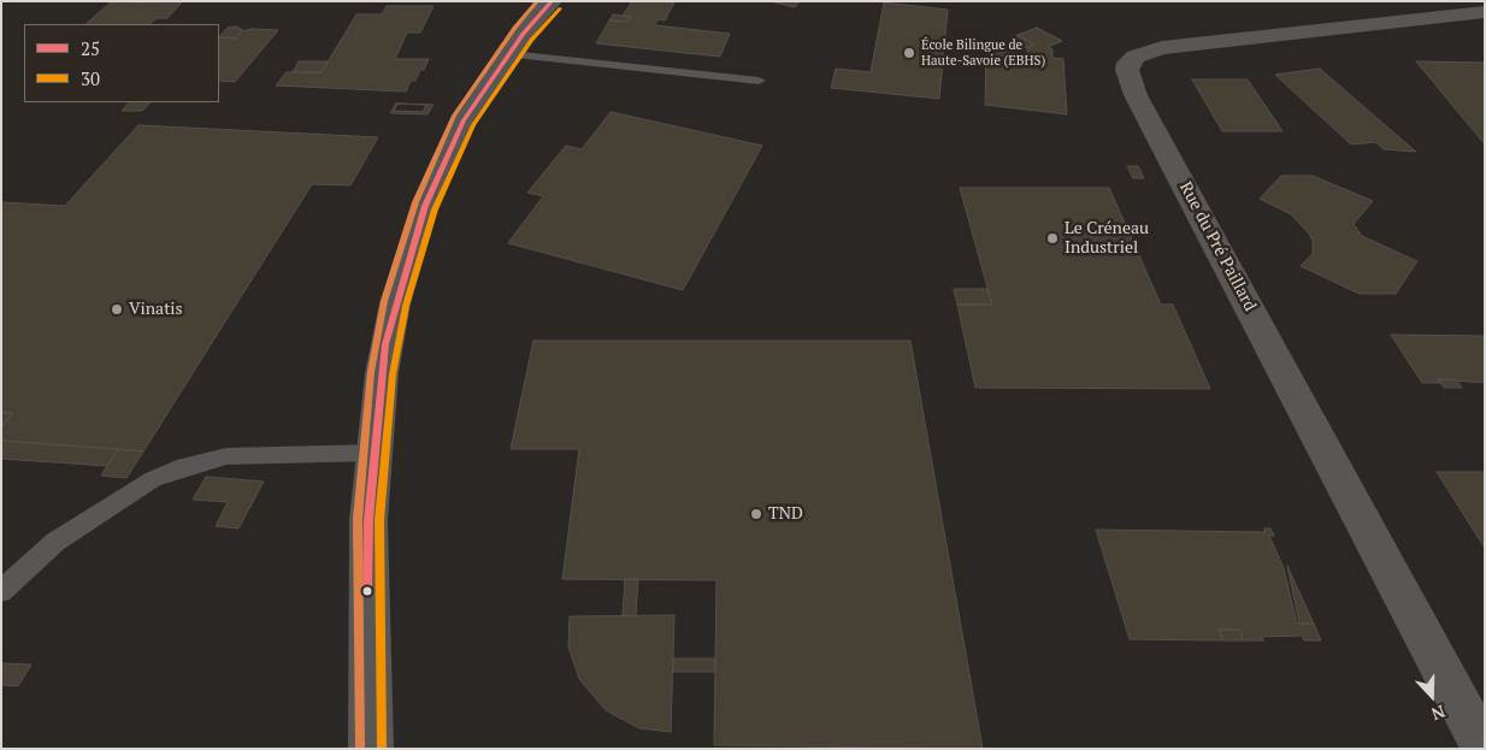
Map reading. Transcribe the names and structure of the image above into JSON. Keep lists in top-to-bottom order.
{
  "streets": {
    "street": ["Rue du Pré Paillard"]
  },
  "places": [
    "École Bilingue de Haute-Savoie (EBHS)",
    "Le Créneau Industriel",
    "Vinatis",
    "TND"
  ],
  "lines": ["transit line 25", "transit line 30"],
  "legend": ["25", "30"],
  "north": "bottom"
}
